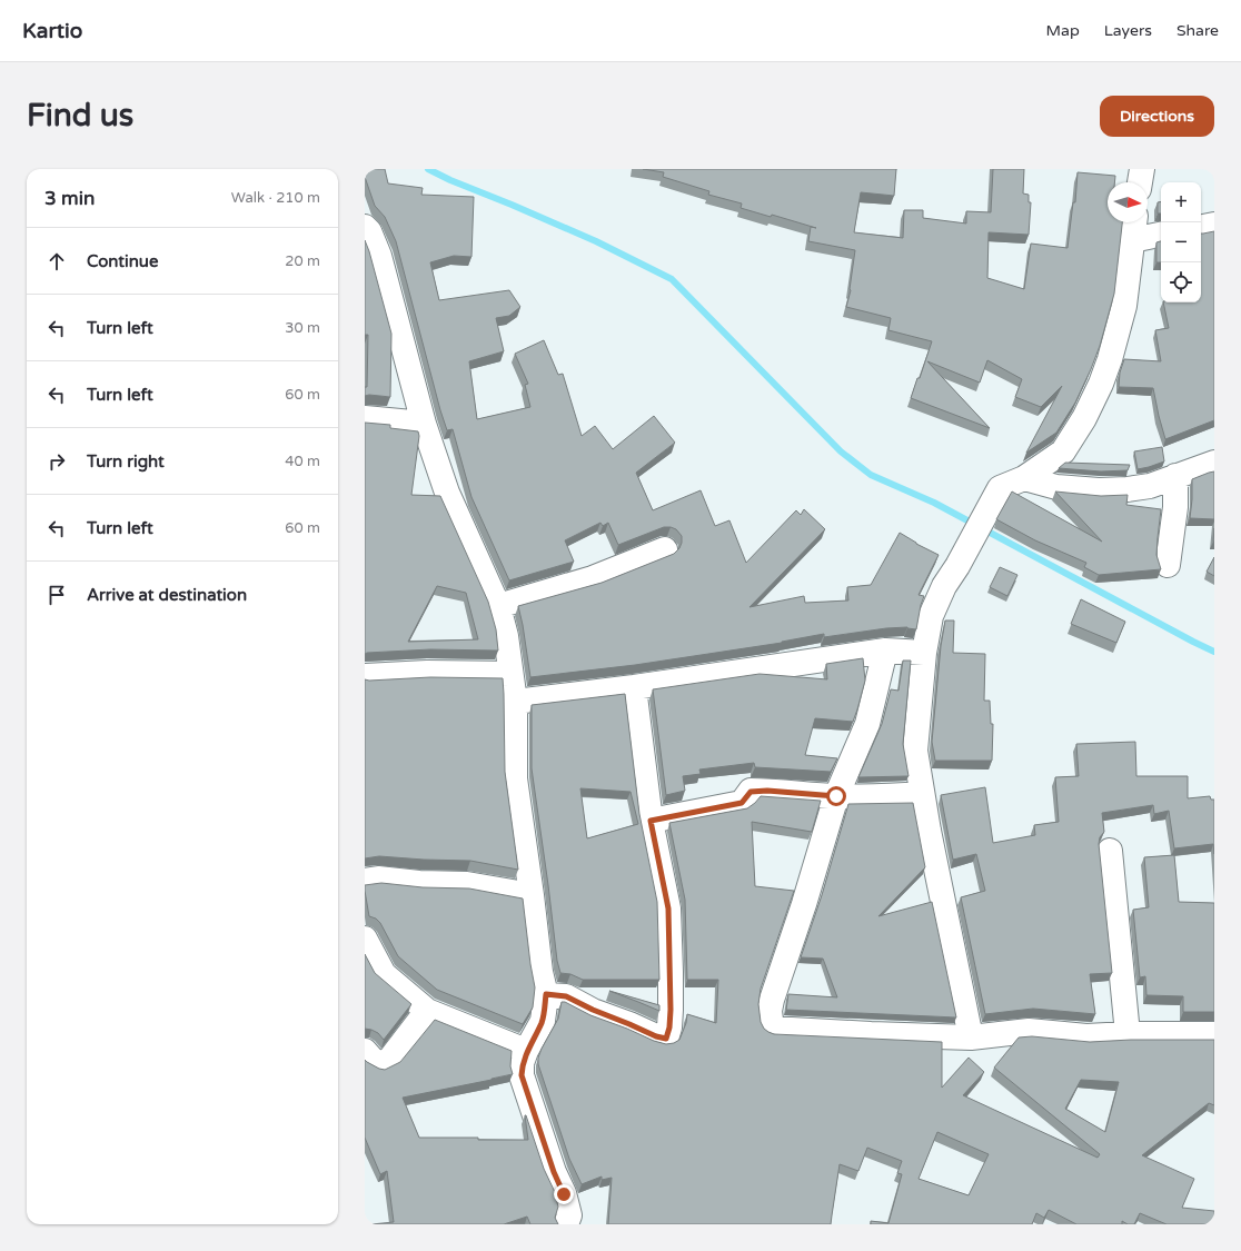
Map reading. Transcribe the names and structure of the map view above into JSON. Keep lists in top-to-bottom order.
{
  "north": "right",
  "page": {
    "header": "Kartio",
    "nav": ["Map", "Layers", "Share"],
    "buttons": "Directions",
    "title": "Find us",
    "heading": ["3 min", "Walk · 210 m"],
    "map_buttons": ["+", "−"],
    "list": [
      ["Continue", "20 m"],
      ["Turn left", "30 m"],
      ["Turn left", "60 m"],
      ["Turn right", "40 m"],
      ["Turn left", "60 m"],
      "Arrive at destination"
    ]
  }
}
